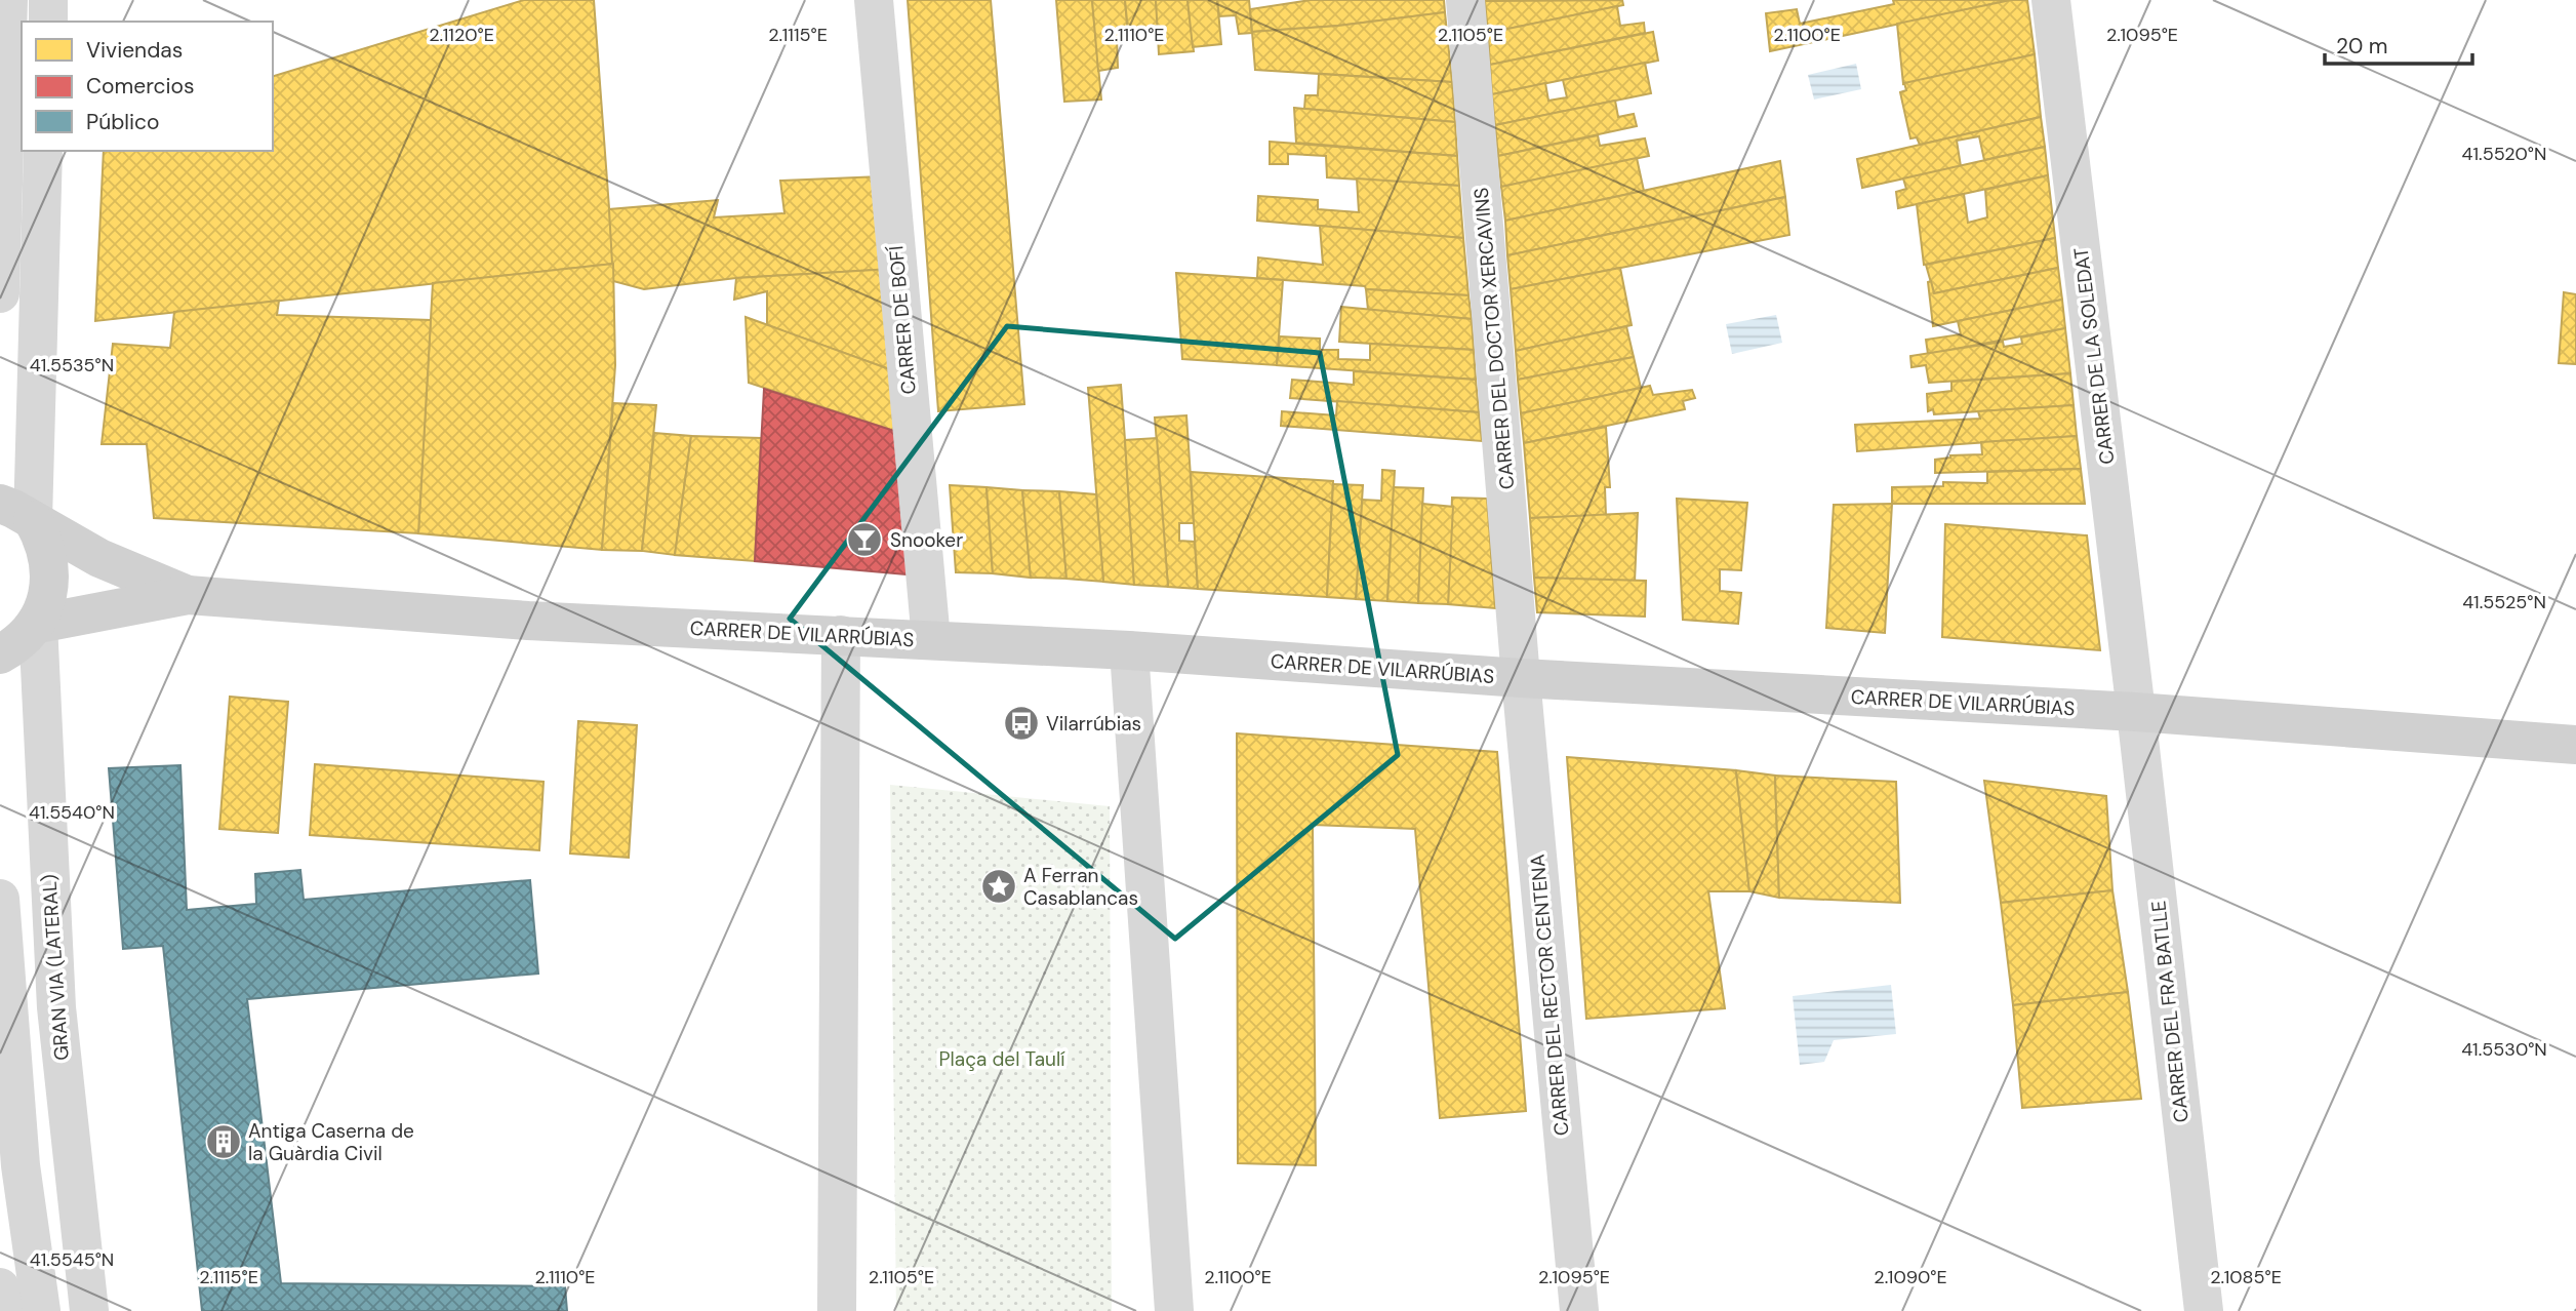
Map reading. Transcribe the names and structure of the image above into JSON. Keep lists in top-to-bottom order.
{
  "streets": {
    "main road": ["CARRER DE VILARRÚBIAS"],
    "street": [
      "CARRER DE BOFÍ",
      "CARRER DEL DOCTOR XERCAVINS",
      "CARRER DE LA SOLEDAT",
      "GRAN VIA (LATERAL)",
      "CARRER DEL RECTOR CENTENA",
      "CARRER DEL FRA BATLLE"
    ]
  },
  "crossings": [
    ["CARRER DE BOFÍ", "CARRER DE VILARRÚBIAS"],
    ["CARRER DEL DOCTOR XERCAVINS", "CARRER DE VILARRÚBIAS"],
    ["CARRER DEL DOCTOR XERCAVINS", "CARRER DEL RECTOR CENTENA"],
    ["CARRER DE LA SOLEDAT", "CARRER DE VILARRÚBIAS"],
    ["CARRER DE LA SOLEDAT", "CARRER DEL FRA BATLLE"],
    ["CARRER DE VILARRÚBIAS", "GRAN VIA (LATERAL)"],
    ["CARRER DE VILARRÚBIAS", "CARRER DEL RECTOR CENTENA"],
    ["CARRER DE VILARRÚBIAS", "CARRER DEL FRA BATLLE"]
  ],
  "parks": ["Plaça del Taulí"],
  "places": {
    "bar": ["Snooker"],
    "bus stop": ["Vilarrúbias"],
    "place": ["A Ferran Casablancas"],
    "building": ["Antiga Caserna de la Guàrdia Civil"]
  },
  "legend": ["Viviendas", "Comercios", "Público"],
  "scale_bar": "20 m",
  "coordinates": [
    "2.1120°E",
    "2.1115°E",
    "2.1110°E",
    "2.1105°E",
    "2.1100°E",
    "2.1095°E",
    "41.5520°N",
    "41.5535°N",
    "41.5525°N",
    "41.5540°N",
    "41.5530°N",
    "41.5545°N",
    "2.1090°E",
    "2.1085°E"
  ]
}
